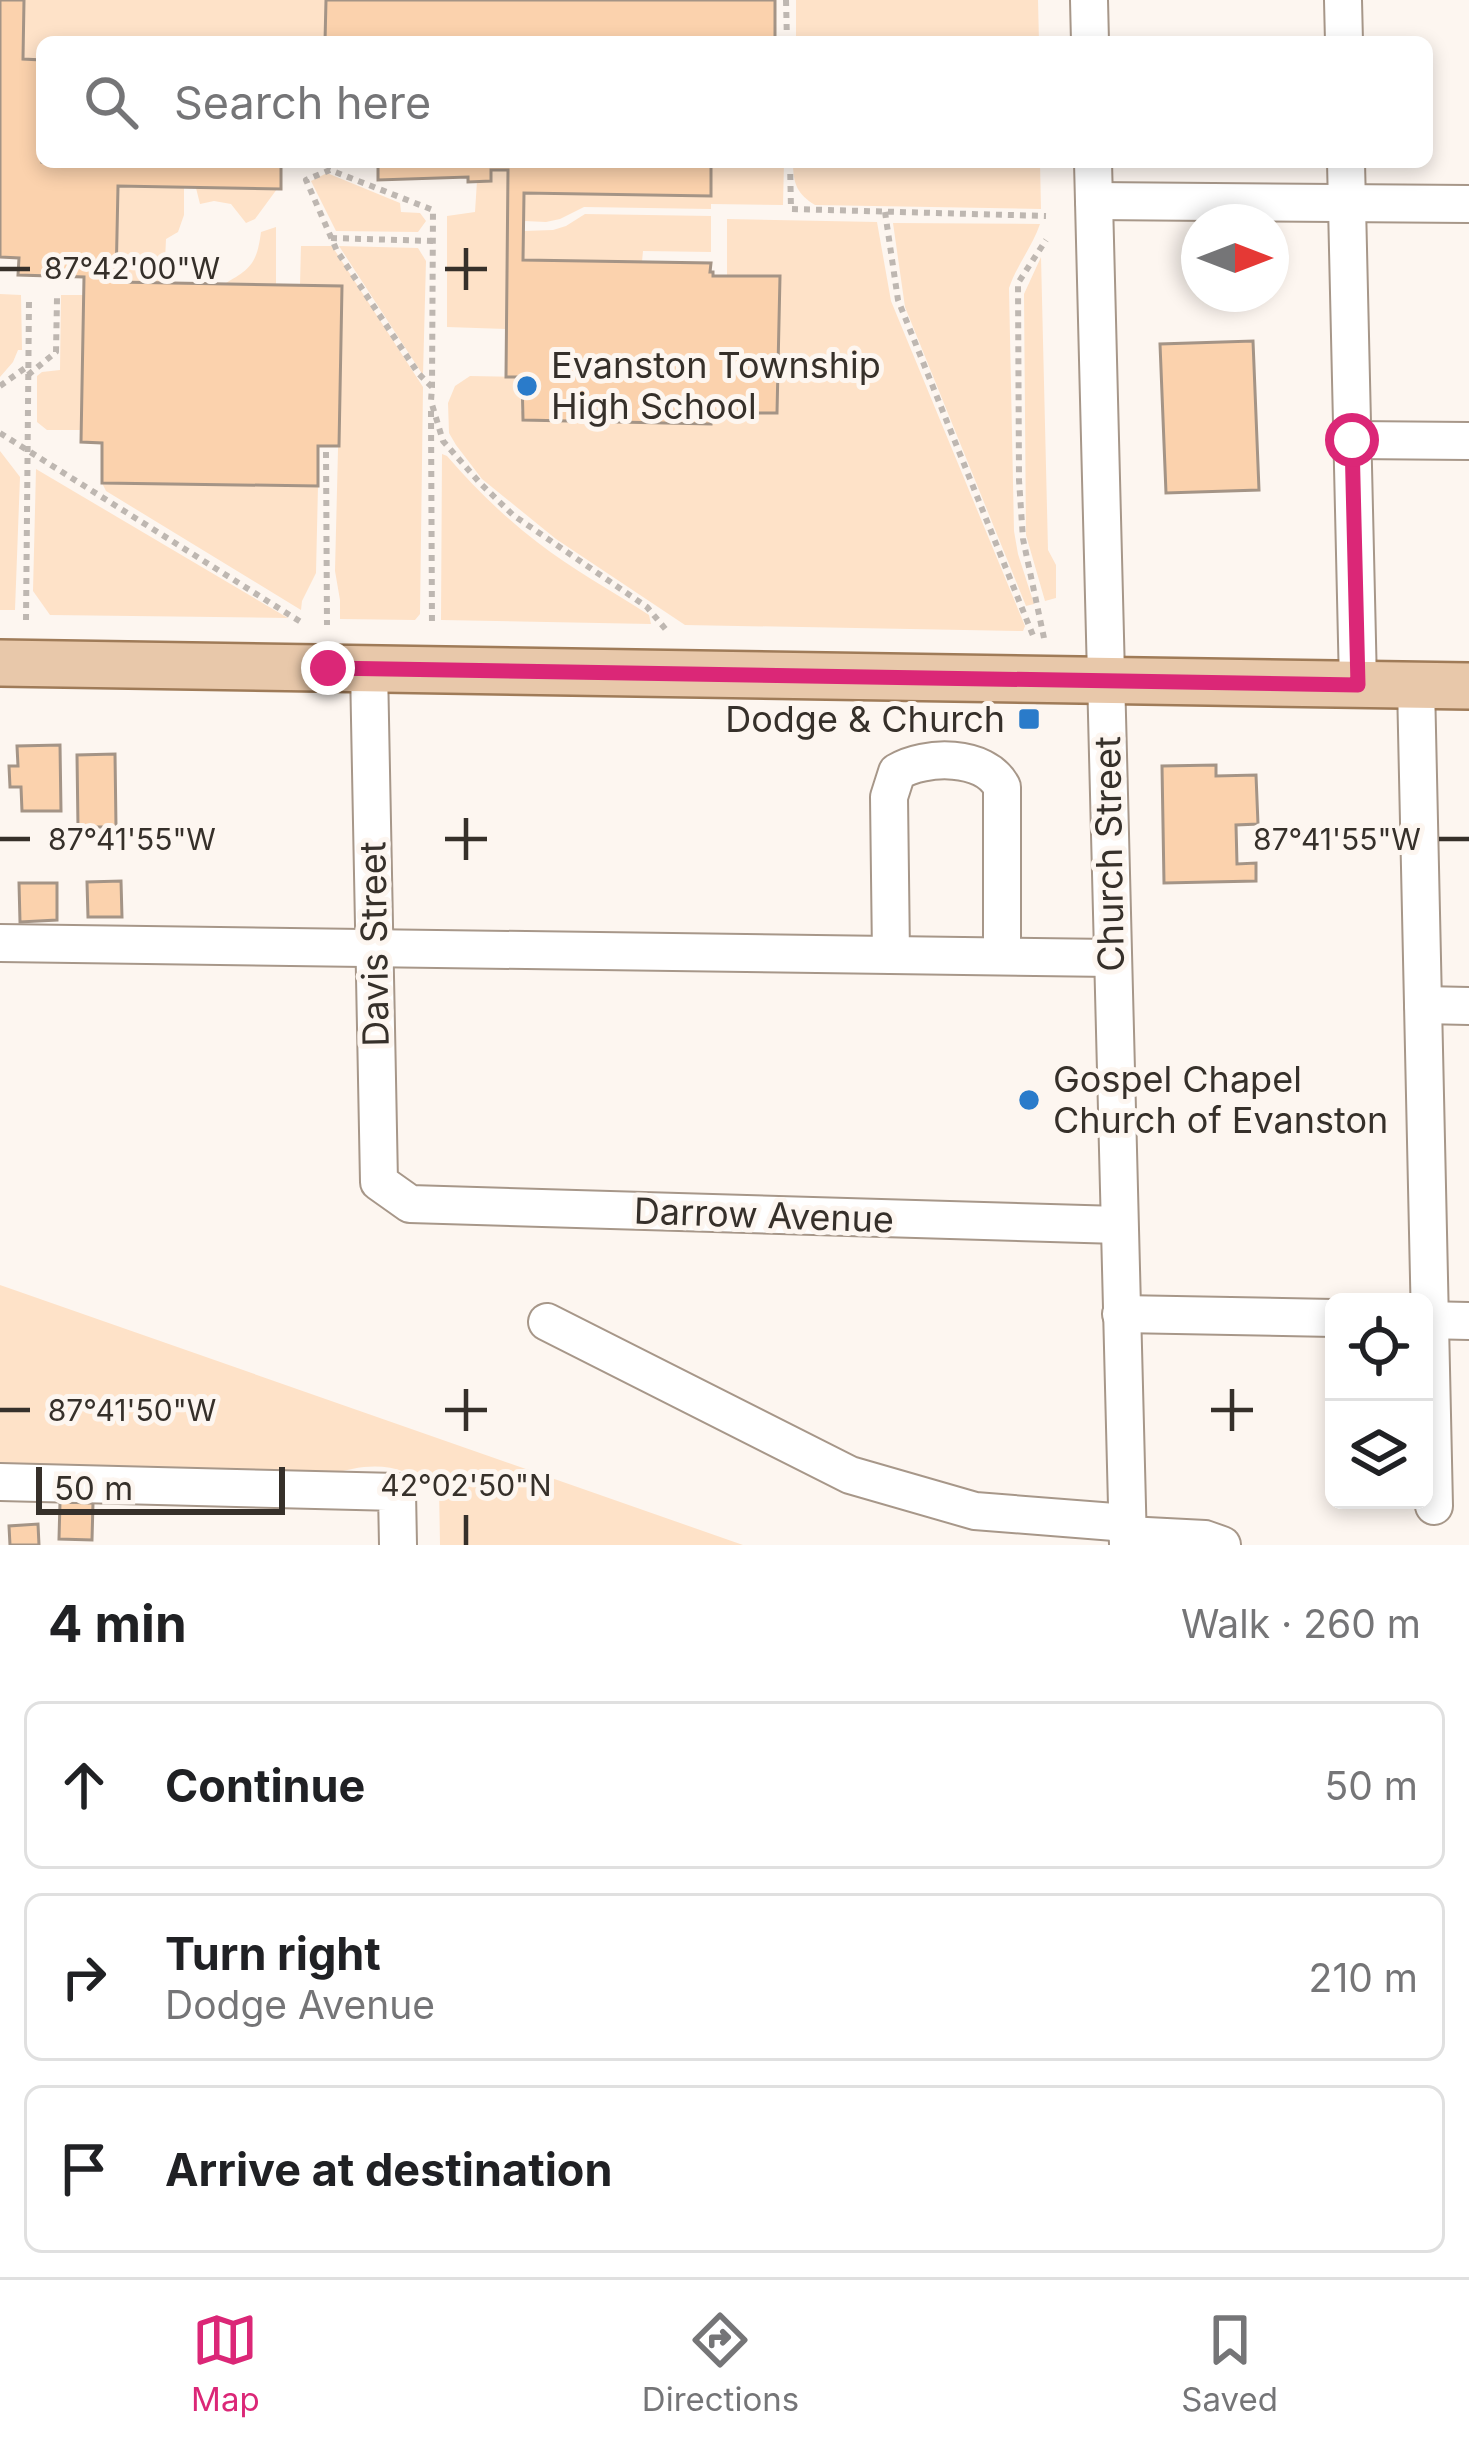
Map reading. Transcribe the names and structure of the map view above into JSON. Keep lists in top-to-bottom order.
{
  "streets": {
    "street": ["Church Street", "Davis Street", "Darrow Avenue"]
  },
  "crossings": [
    ["Church Street", "Darrow Avenue"],
    ["Davis Street", "Darrow Avenue"]
  ],
  "places": {
    "other": ["Evanston Township High School", "Gospel Chapel Church of Evanston"],
    "transit": ["Dodge & Church"]
  },
  "scale_bar": "50 m",
  "north": "right",
  "page": {
    "search": "Search here",
    "scale": "50 m",
    "heading": ["4 min", "Walk · 260 m"],
    "list": [
      ["Continue", "50 m"],
      ["Turn right", "Dodge Avenue", "210 m"],
      "Arrive at destination"
    ],
    "nav": ["Map", "Directions", "Saved"]
  },
  "coordinates": [
    "87°42'00\"W",
    "87°41'55\"W",
    "87°41'50\"W",
    "42°02'50\"N"
  ]
}
